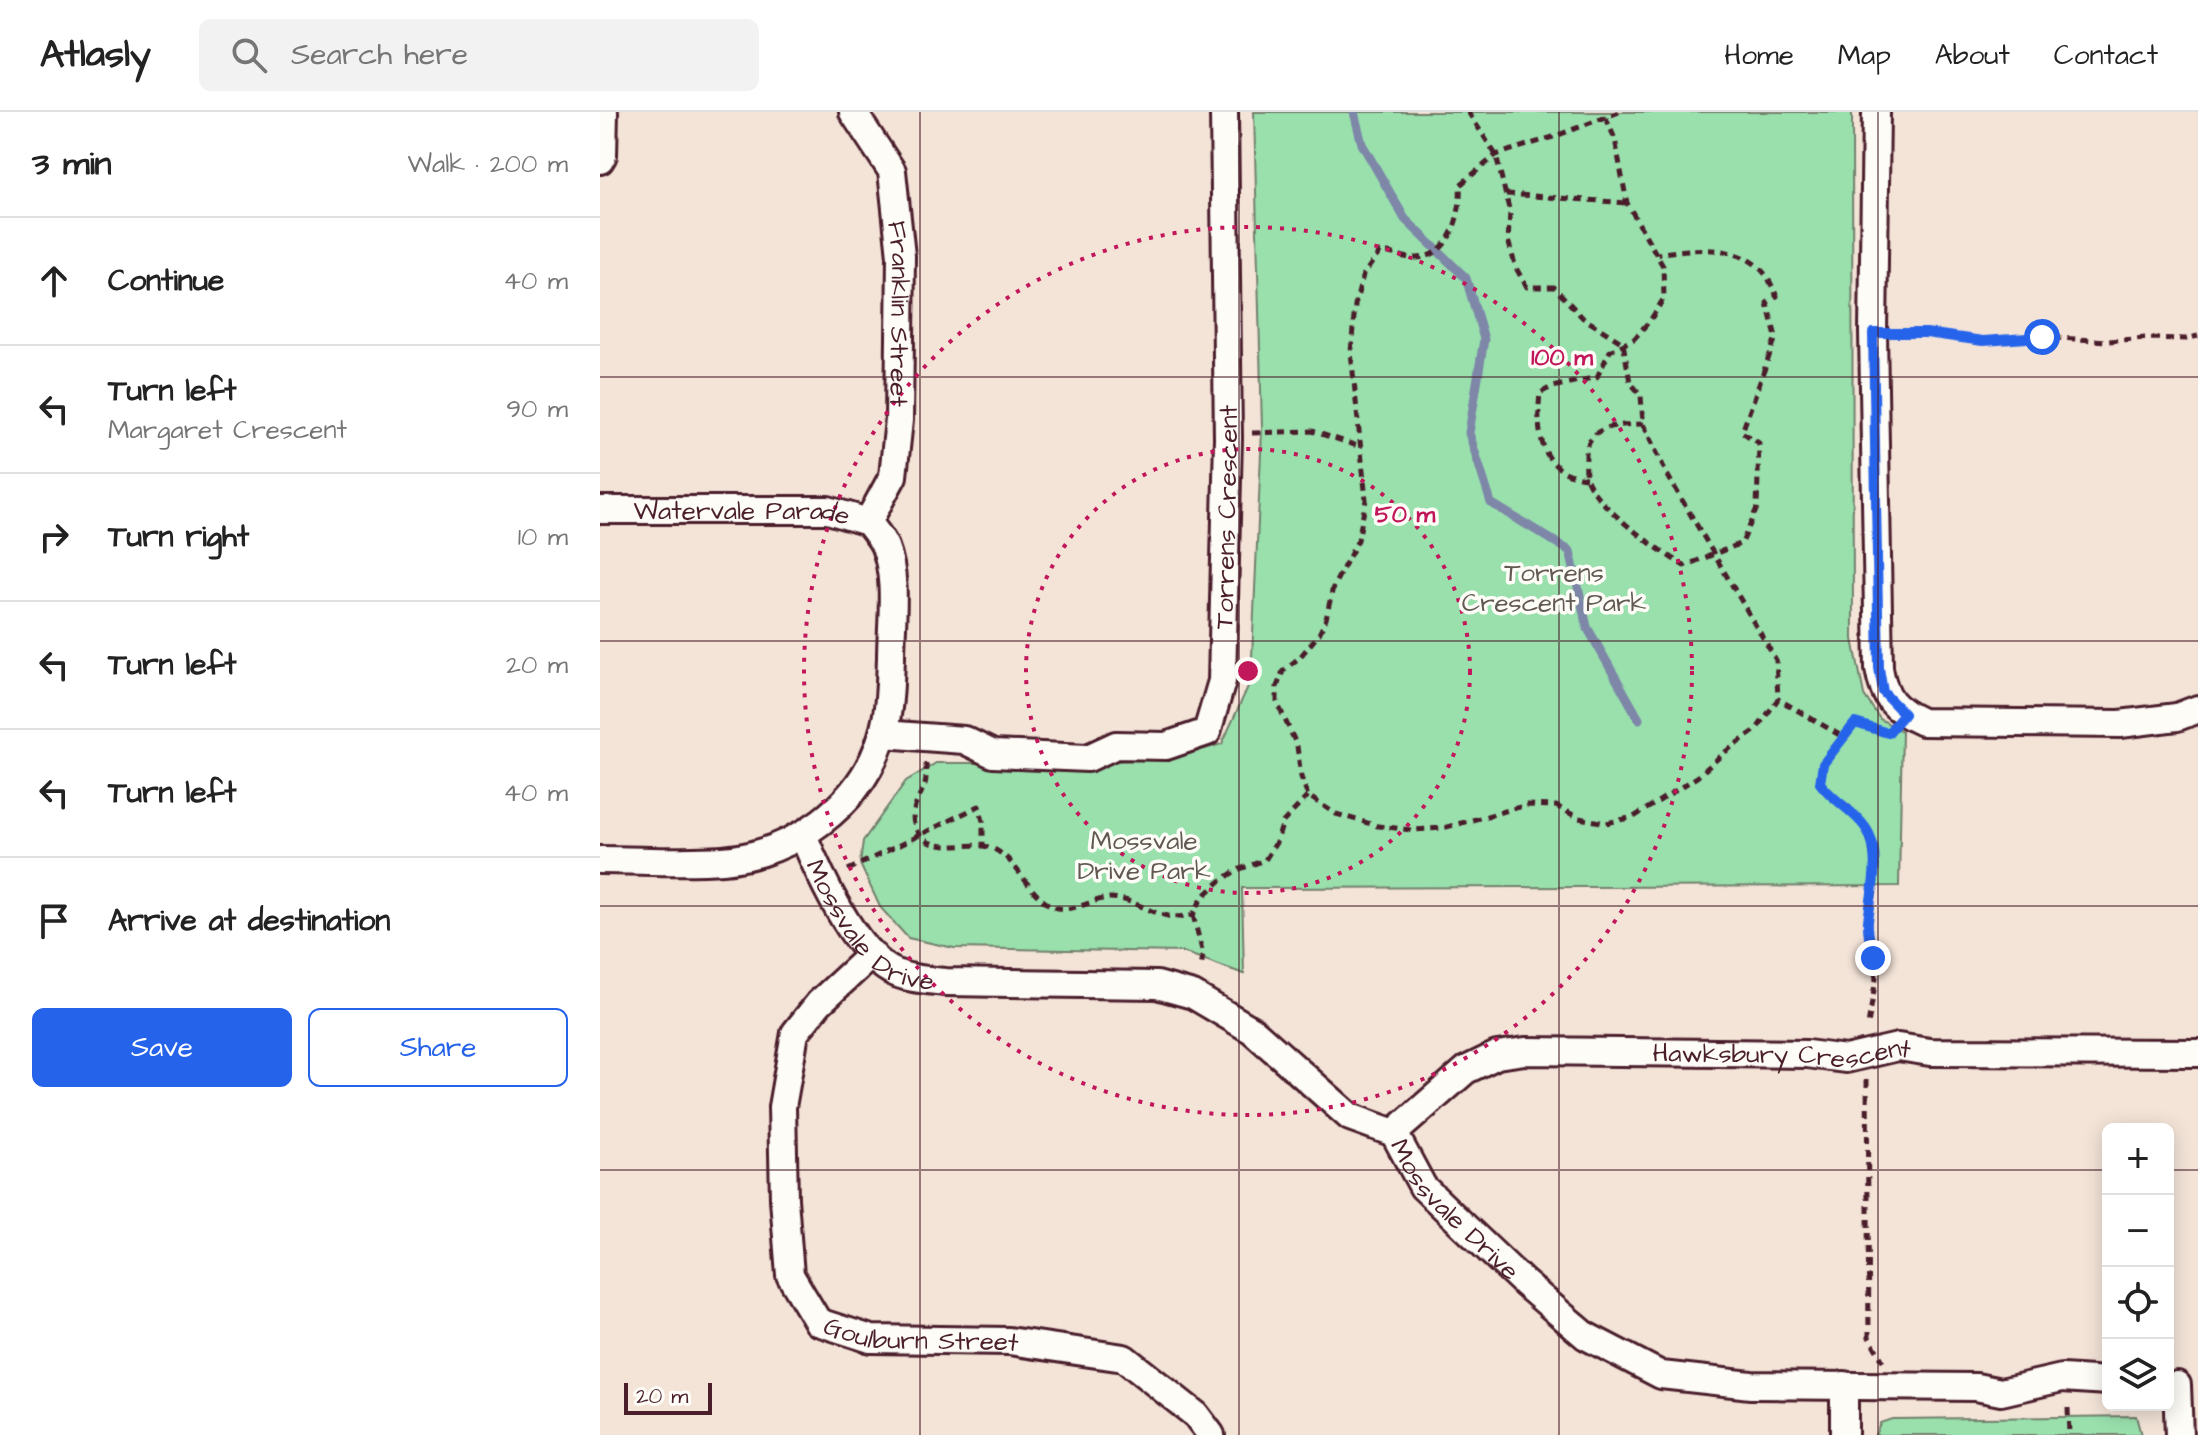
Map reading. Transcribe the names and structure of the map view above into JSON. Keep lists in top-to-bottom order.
{
  "streets": {
    "street": [
      "Franklin Street",
      "Watervale Parade",
      "Torrens Crescent",
      "Mossvale Drive",
      "Hawksbury Crescent",
      "Goulburn Street"
    ]
  },
  "crossings": [
    ["Franklin Street", "Watervale Parade"],
    ["Watervale Parade", "Torrens Crescent"],
    ["Watervale Parade", "Mossvale Drive"],
    ["Mossvale Drive", "Hawksbury Crescent"],
    ["Mossvale Drive", "Goulburn Street"]
  ],
  "parks": ["Torrens Crescent Park", "Mossvale Drive Park"],
  "scale_bar": "20 m",
  "page": {
    "header": "Atlasly",
    "search": "Search here",
    "nav": [
      "Home",
      "Map",
      "About",
      "Contact"
    ],
    "heading": ["3 min", "Walk · 200 m"],
    "list": [
      ["Continue", "40 m"],
      ["Turn left", "Margaret Crescent", "90 m"],
      ["Turn right", "10 m"],
      ["Turn left", "20 m"],
      ["Turn left", "40 m"],
      "Arrive at destination"
    ],
    "buttons": ["Save", "Share"],
    "map_buttons": ["+", "−"],
    "scale": "20 m"
  },
  "rings": ["100 m", "50 m"]
}
